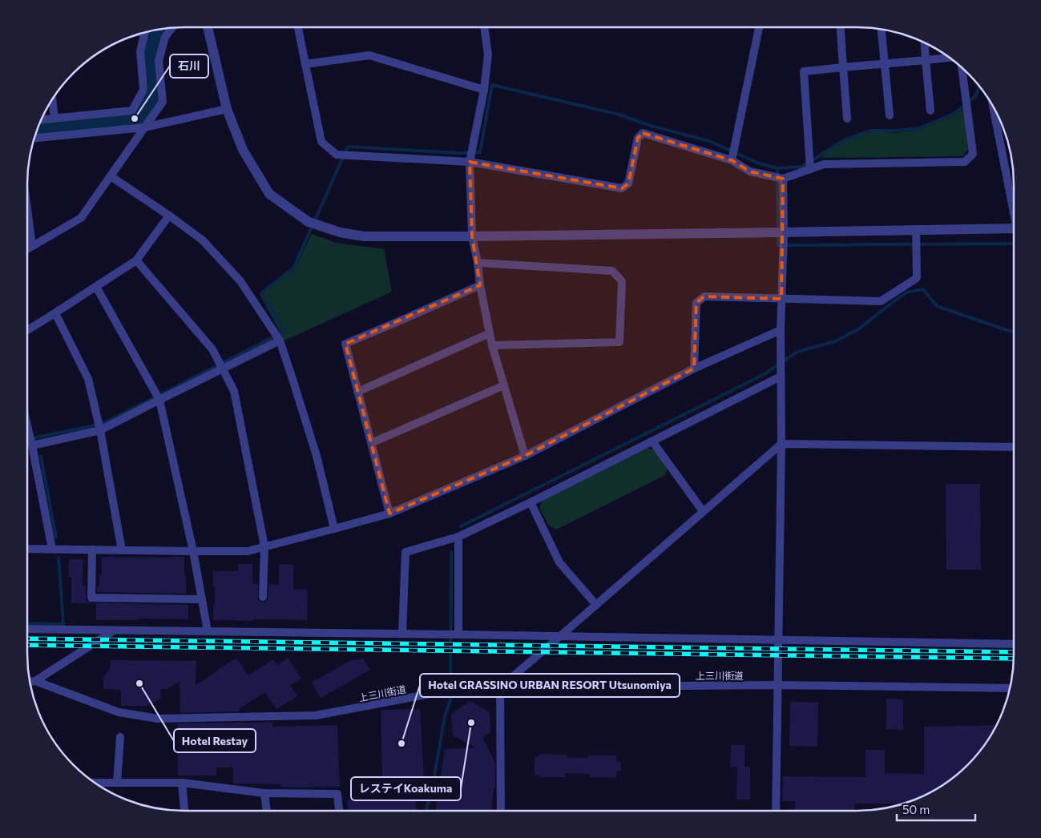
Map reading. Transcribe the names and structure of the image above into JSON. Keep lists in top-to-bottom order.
{
  "streets": {
    "street": ["上三川街道"]
  },
  "places": [
    "石川",
    "Hotel Restay",
    "レステイKoakuma",
    "Hotel GRASSINO URBAN RESORT Utsunomiya"
  ],
  "scale_bar": "50 m"
}
